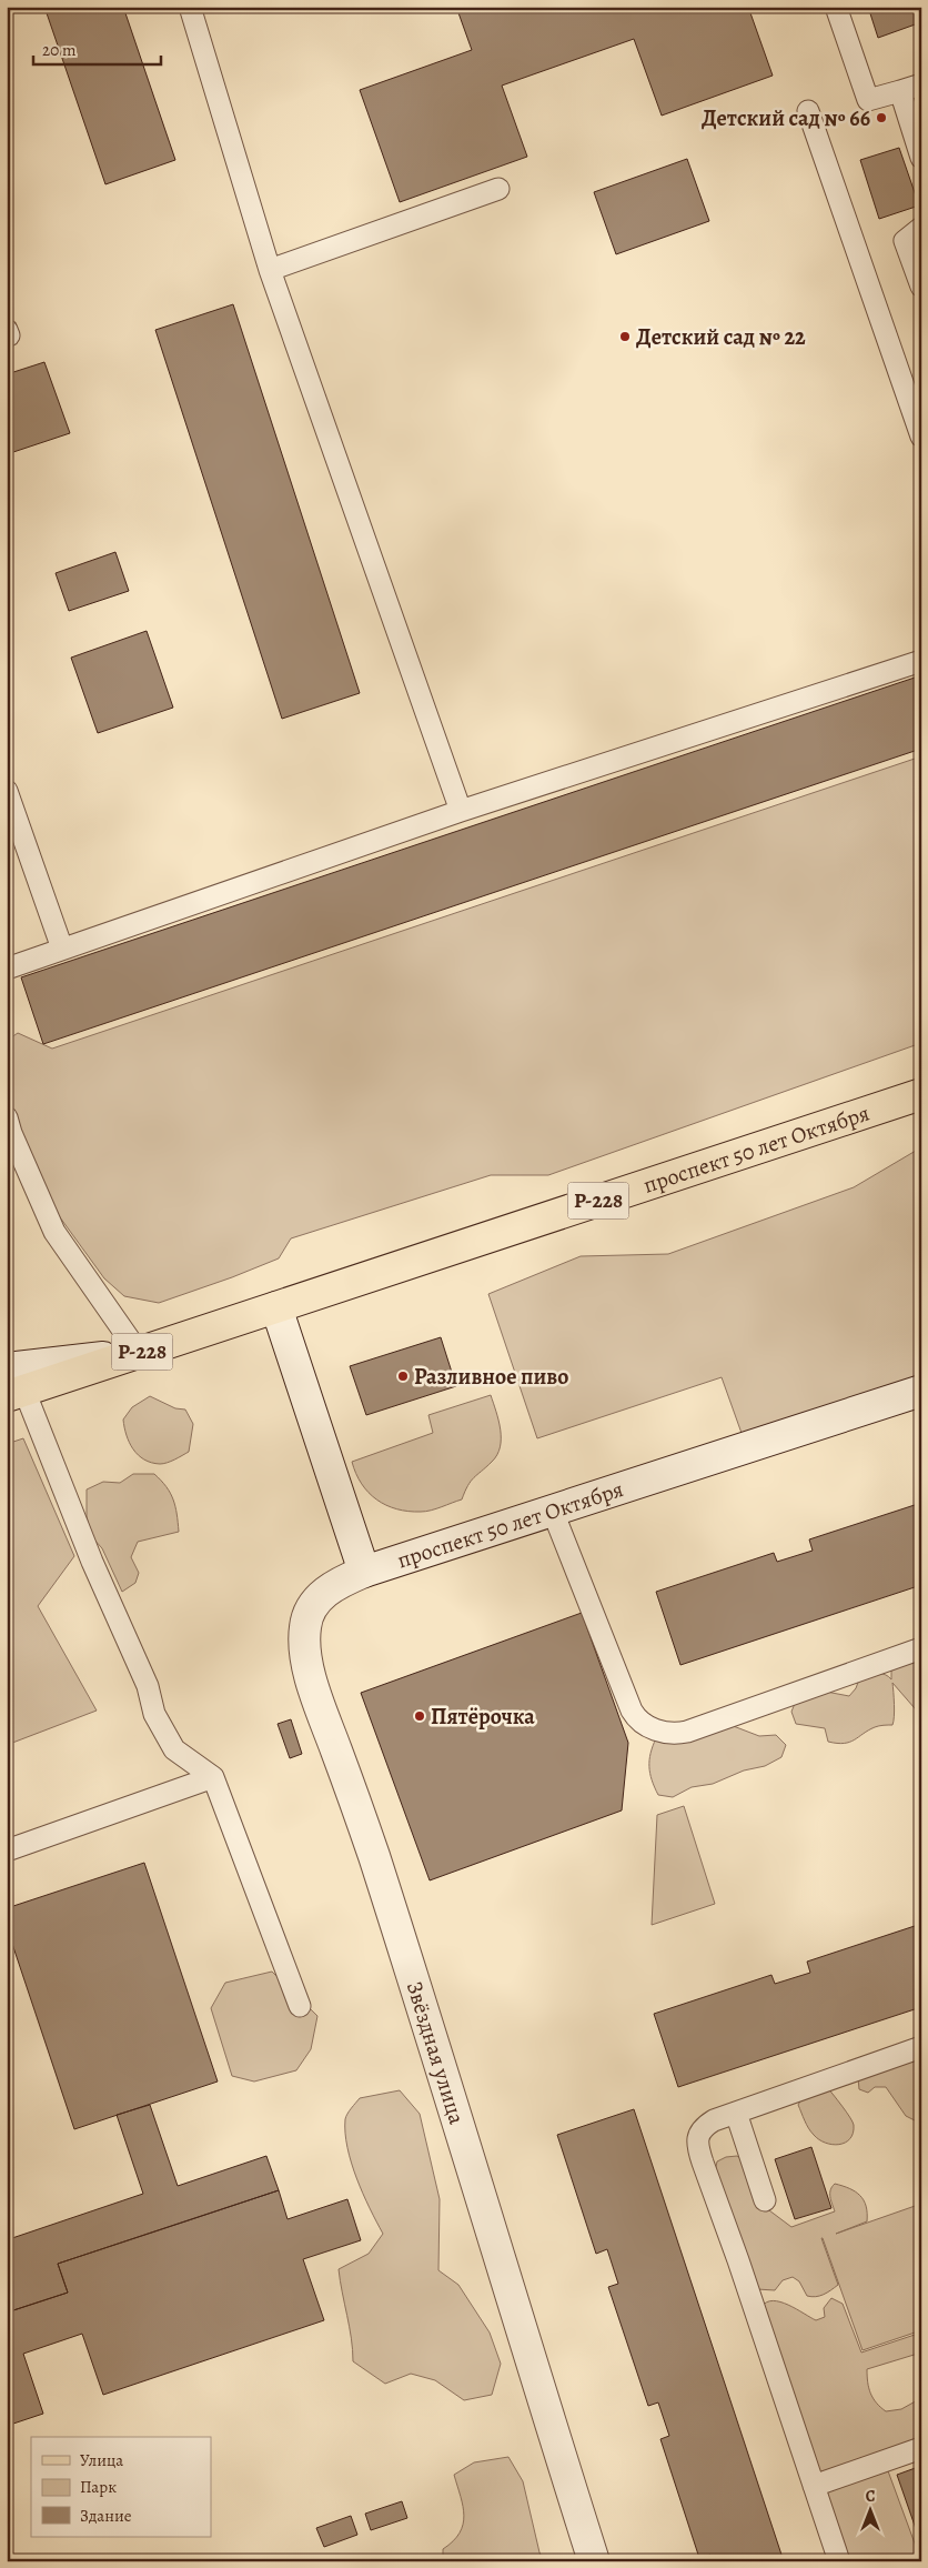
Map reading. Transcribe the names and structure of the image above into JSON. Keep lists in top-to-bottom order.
{
  "streets": {
    "main road": ["проспект 50 лет Октября", "Р-228"],
    "street": ["Звёздная улица"]
  },
  "crossings": [
    ["проспект 50 лет Октября", "Звёздная улица"]
  ],
  "places": [
    "Детский сад № 66",
    "Детский сад № 22",
    "Разливное пиво",
    "Пятёрочка"
  ],
  "legend": ["Улица", "Парк", "Здание"],
  "scale_bar": "20 m",
  "north": "top"
}
